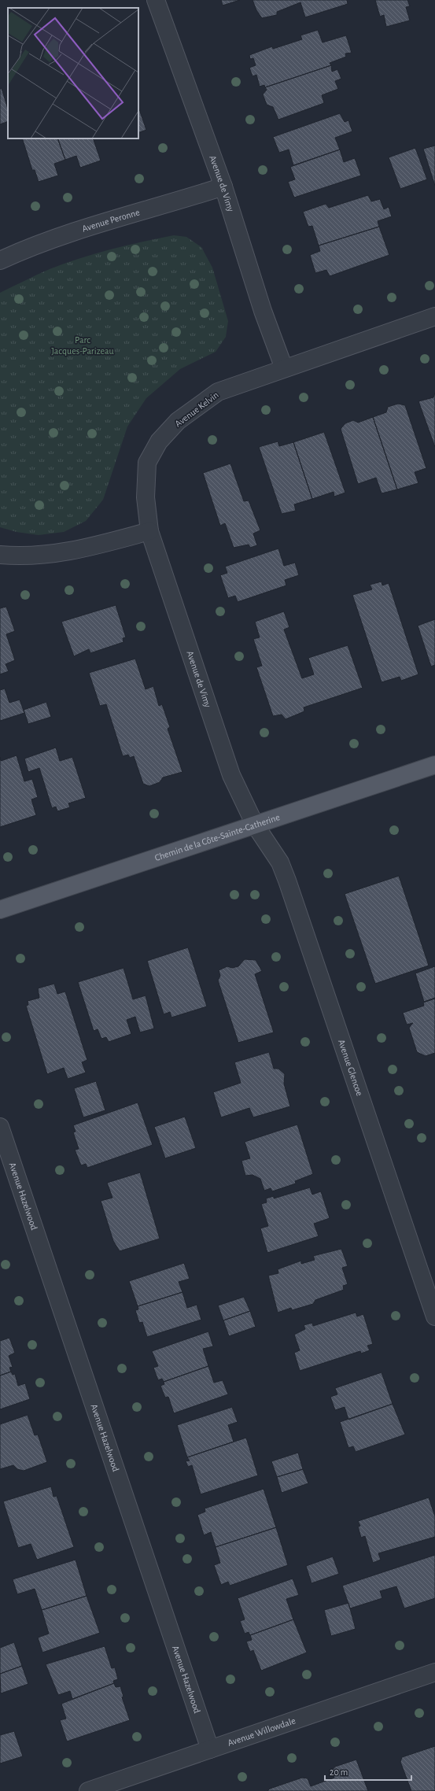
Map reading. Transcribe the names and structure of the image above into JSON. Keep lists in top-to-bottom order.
{
  "streets": {
    "main road": ["Chemin de la Côte-Sainte-Catherine"],
    "street": [
      "Avenue de Vimy",
      "Avenue Peronne",
      "Avenue Kelvin",
      "Avenue Glencoe",
      "Avenue Hazelwood",
      "Avenue Willowdale"
    ]
  },
  "crossings": [
    ["Avenue de Vimy", "Avenue Peronne"],
    ["Avenue de Vimy", "Avenue Kelvin"],
    ["Avenue de Vimy", "Chemin de la Côte-Sainte-Catherine"],
    ["Avenue de Vimy", "Avenue Glencoe"],
    ["Chemin de la Côte-Sainte-Catherine", "Avenue Glencoe"],
    ["Avenue Hazelwood", "Avenue Willowdale"]
  ],
  "parks": ["Parc Jacques-Parizeau"],
  "scale_bar": "20 m"
}
